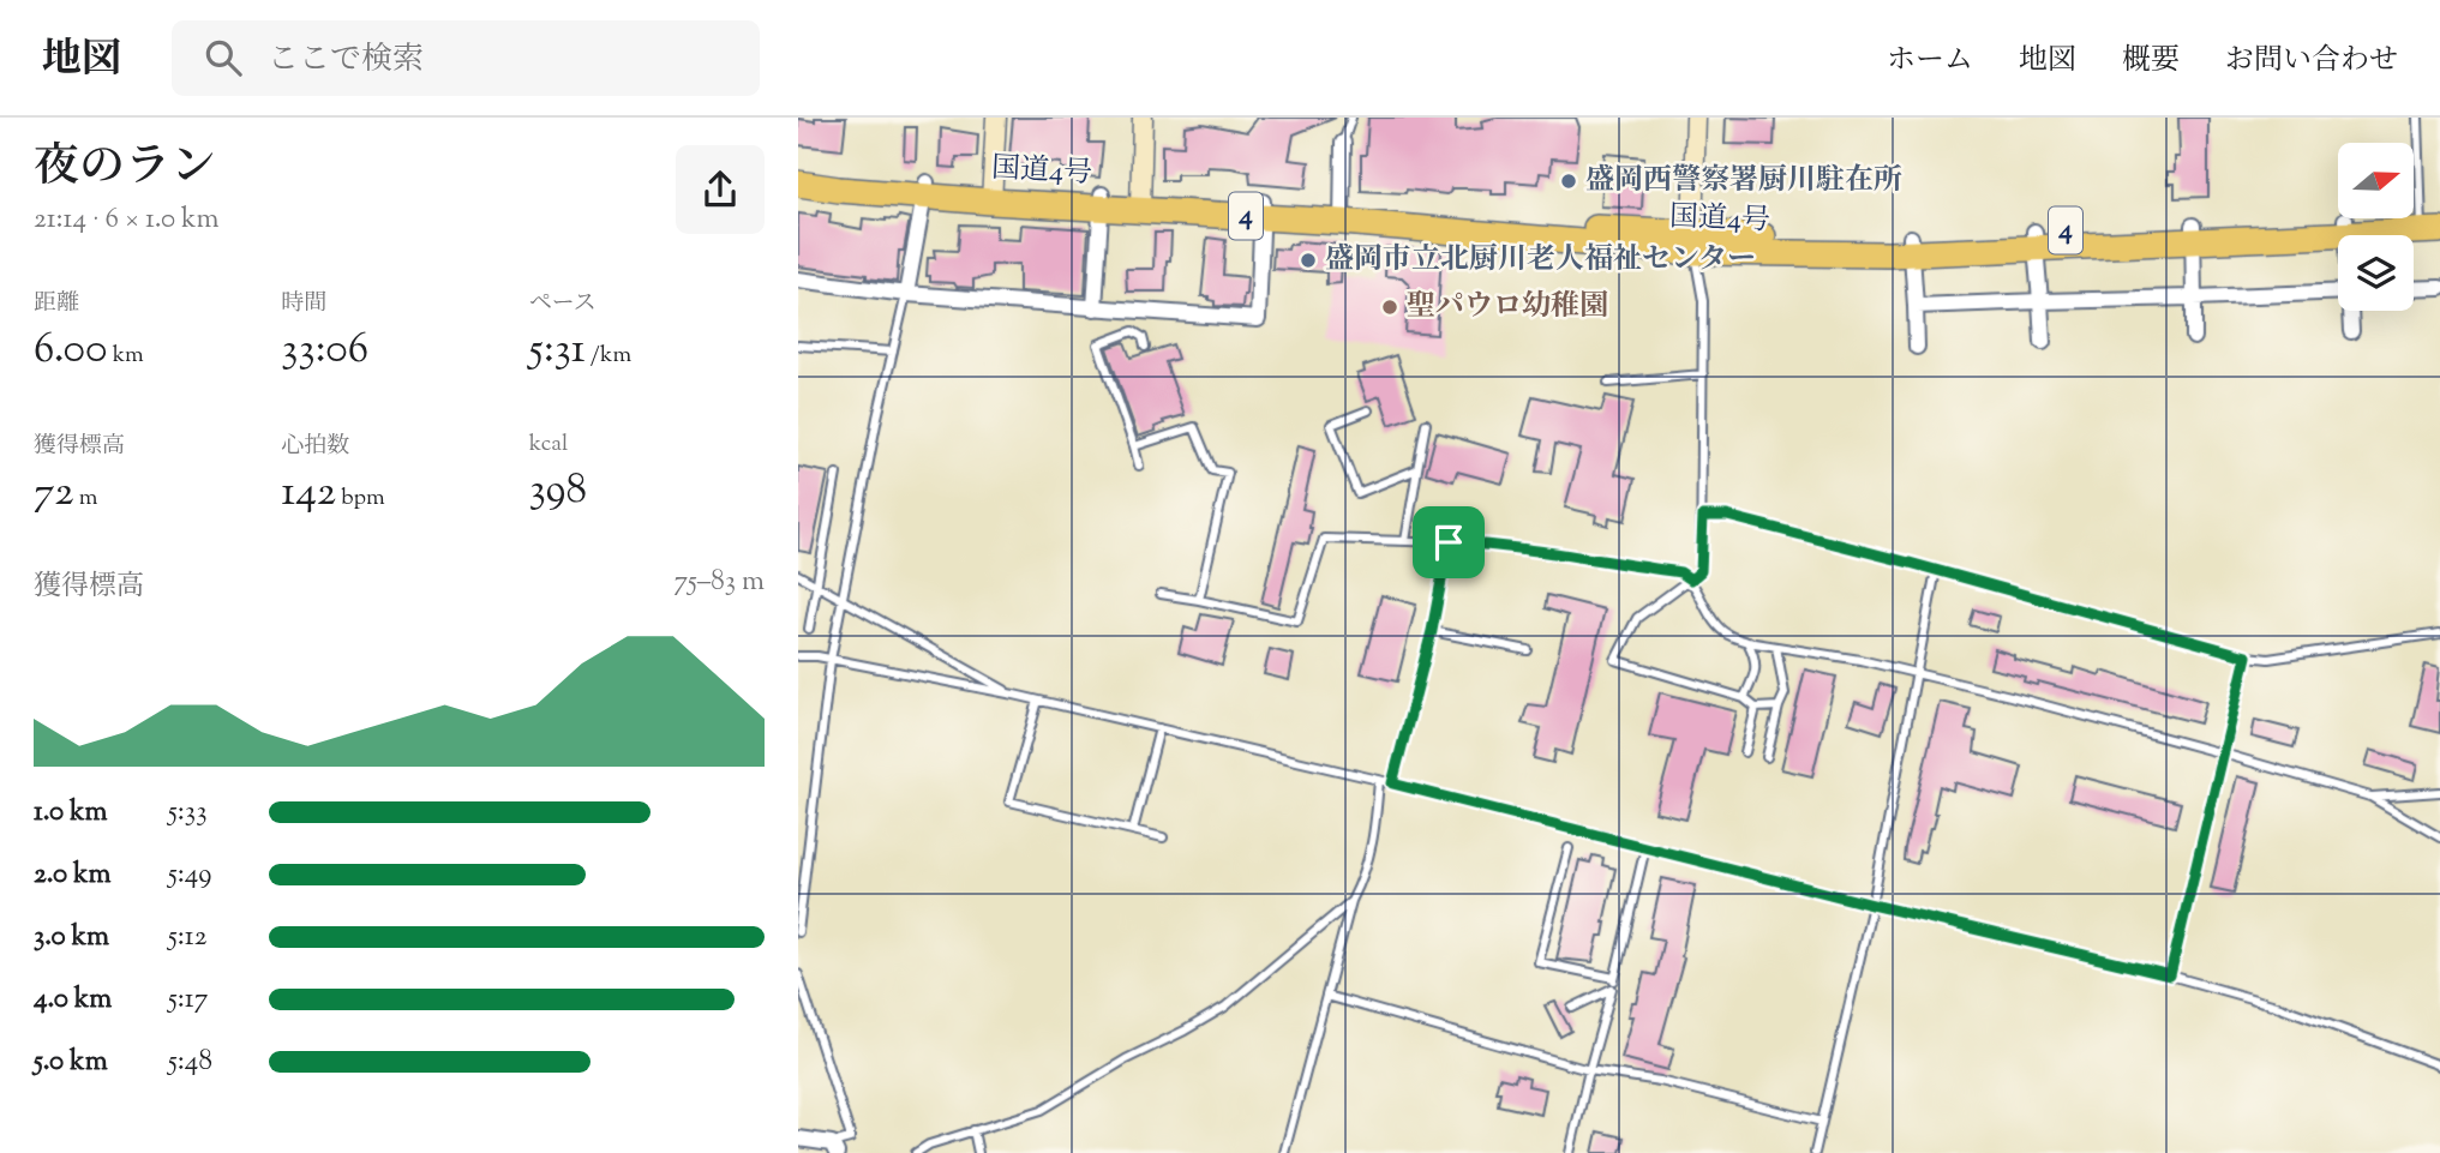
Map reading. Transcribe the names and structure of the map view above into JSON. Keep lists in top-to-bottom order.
{
  "streets": {
    "highway": ["国道4号", "4"]
  },
  "places": ["盛岡西警察署厨川駐在所", "盛岡市立北厨川老人福祉センター", "聖パウロ幼稚園"],
  "north": "right",
  "page": {
    "header": "地図",
    "search": "ここで検索",
    "nav": [
      "ホーム",
      "地図",
      "概要",
      "お問い合わせ"
    ],
    "heading": ["夜のラン", "21:14 · 6 × 1.0 km"],
    "stats": [
      ["距離", "6.00 km"],
      ["時間", "33:06"],
      ["ペース", "5:31 /km"],
      ["獲得標高", "72 m"],
      ["心拍数", "142 bpm"],
      ["kcal", "398"]
    ],
    "chart": ["獲得標高", "75–83 m"],
    "list": [
      {
        "name": "1.0 km",
        "note": "5:33"
      },
      {
        "name": "2.0 km",
        "note": "5:49"
      },
      {
        "name": "3.0 km",
        "note": "5:12"
      },
      {
        "name": "4.0 km",
        "note": "5:17"
      },
      {
        "name": "5.0 km",
        "note": "5:48"
      }
    ]
  }
}
